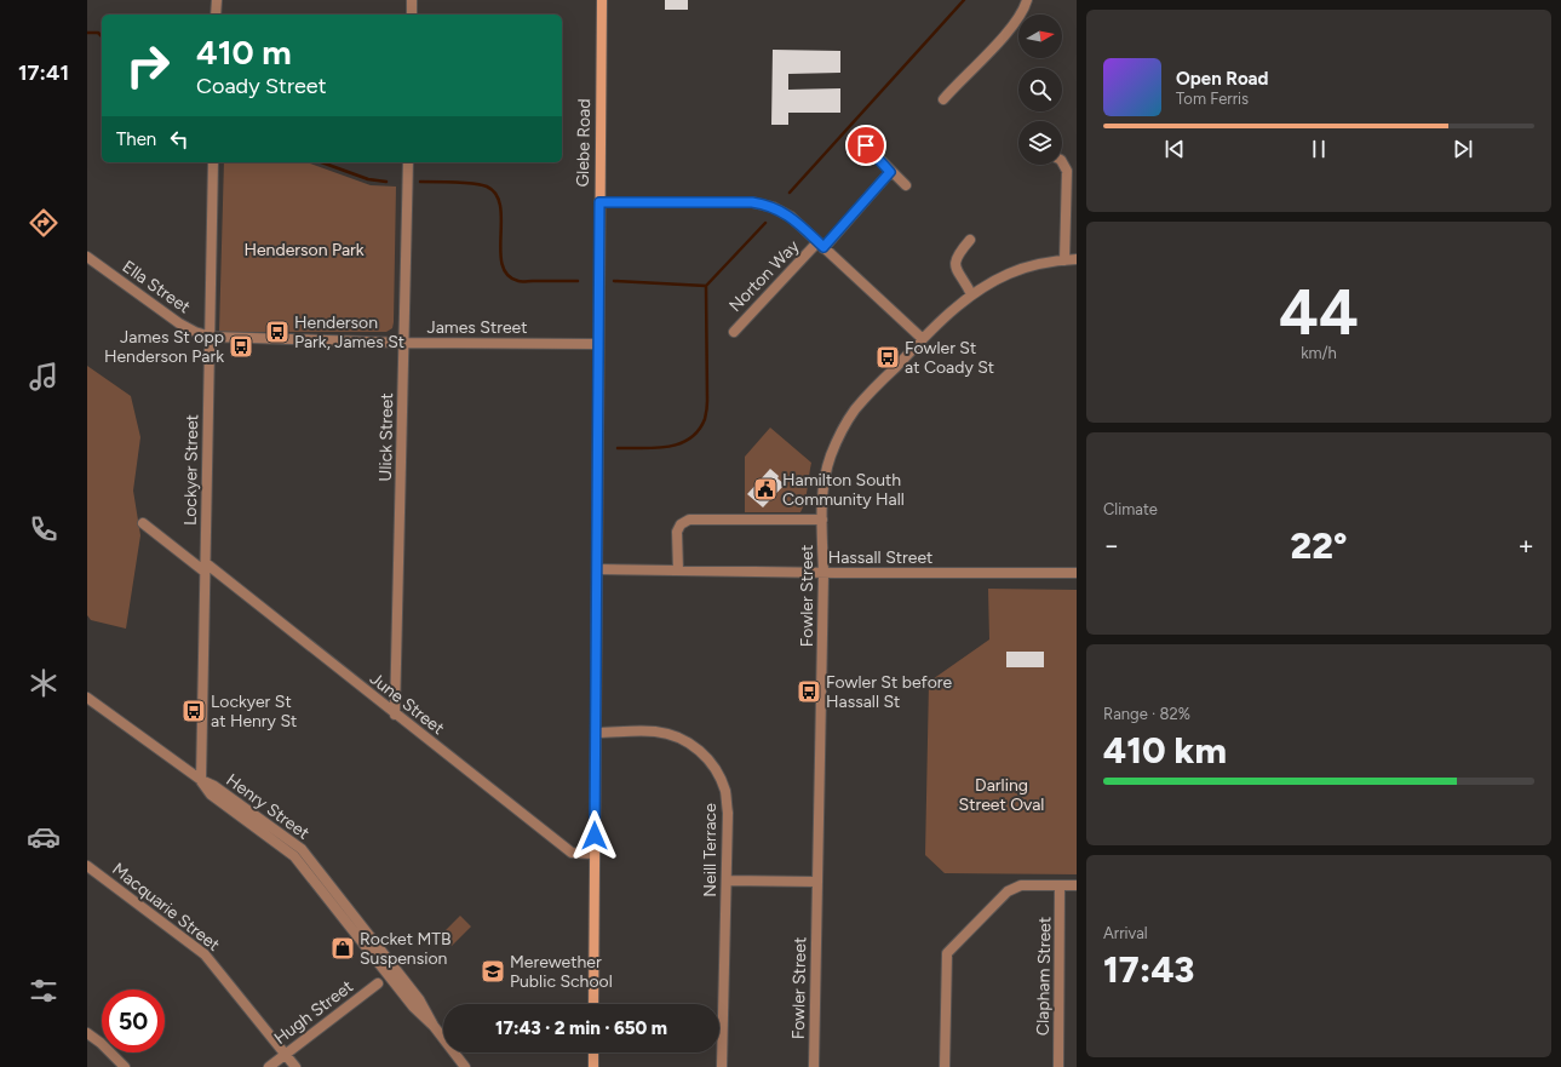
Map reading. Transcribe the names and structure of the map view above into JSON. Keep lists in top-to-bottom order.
{
  "streets": {
    "main road": ["Glebe Road"],
    "street": [
      "Norton Way",
      "Ella Street",
      "James Street",
      "Ulick Street",
      "Lockyer Street",
      "Hassall Street",
      "Fowler Street",
      "June Street",
      "Henry Street",
      "Neill Terrace",
      "Macquarie Street",
      "Clapham Street",
      "Hugh Street"
    ]
  },
  "crossings": [
    ["Glebe Road", "James Street"],
    ["Glebe Road", "Hassall Street"],
    ["Glebe Road", "June Street"],
    ["Glebe Road", "Neill Terrace"],
    ["Ella Street", "James Street"],
    ["Ella Street", "Lockyer Street"],
    ["James Street", "Ulick Street"],
    ["James Street", "Lockyer Street"],
    ["Ulick Street", "June Street"],
    ["Lockyer Street", "June Street"],
    ["Lockyer Street", "Henry Street"],
    ["Hassall Street", "Fowler Street"],
    ["Macquarie Street", "Hugh Street"]
  ],
  "parks": ["Henderson Park", "Darling Street Oval"],
  "places": {
    "bus stop": [
      "Henderson Park, James St",
      "James St opp Henderson Park",
      "Fowler St at Coady St",
      "Fowler St before Hassall St",
      "Lockyer St at Henry St"
    ],
    "public building": ["Hamilton South Community Hall"],
    "shop": ["Rocket MTB Suspension"],
    "school or university": ["Merewether Public School"]
  },
  "north": "right",
  "page": {
    "tabs": "17:41",
    "turn": ["410 m", "Coady Street"],
    "song": ["Open Road", "Tom Ferris"],
    "then": "Then",
    "tile": [
      ["44", "km/h"],
      "Climate",
      ["Range · 82%", "410 km"],
      ["Arrival", "17:43"]
    ],
    "heat": ["−", "22°", "+"],
    "limit": "50",
    "trip": "17:43 · 2 min · 650 m"
  }
}
